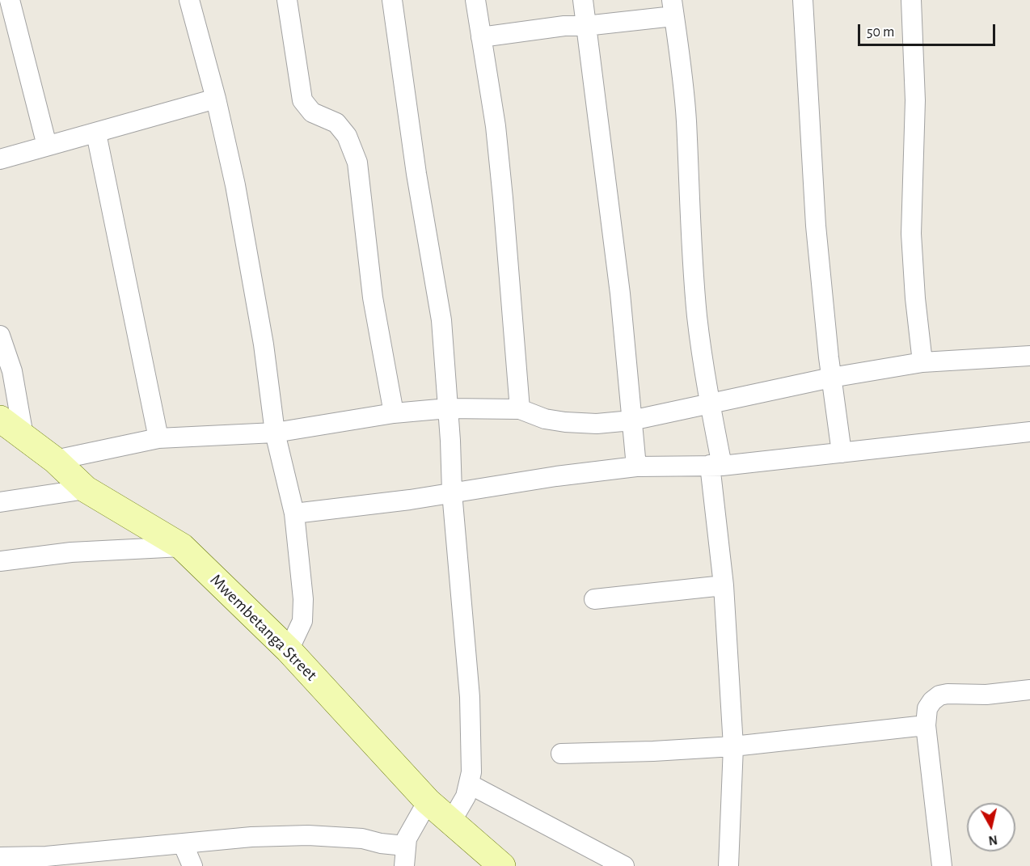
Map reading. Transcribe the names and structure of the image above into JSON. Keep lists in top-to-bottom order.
{
  "streets": {
    "street": ["Mwembetanga Street"]
  },
  "scale_bar": "50 m",
  "north": "bottom"
}
